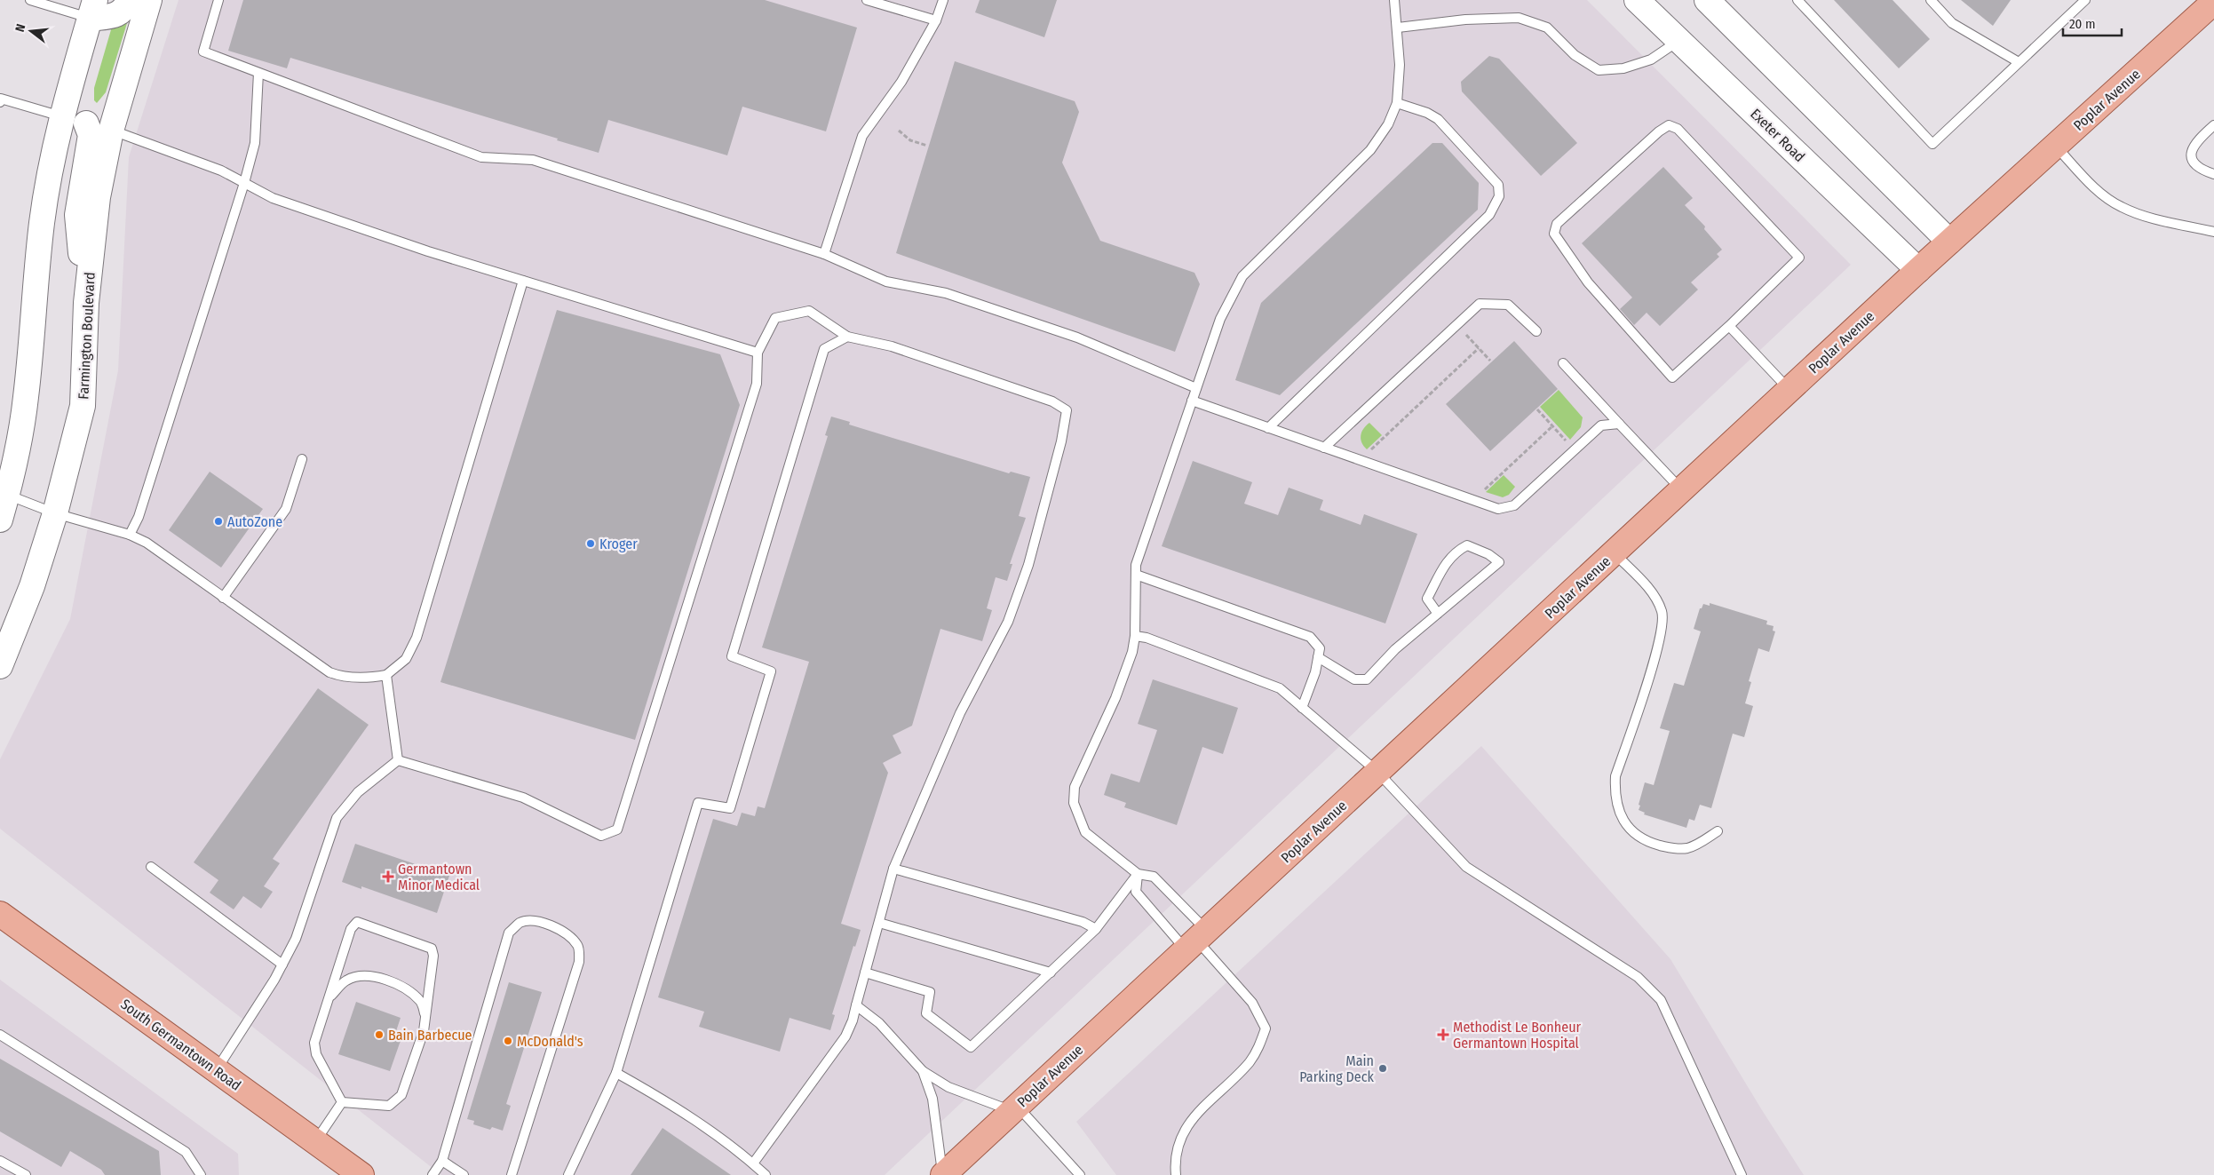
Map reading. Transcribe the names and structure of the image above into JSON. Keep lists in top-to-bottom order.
{
  "streets": {
    "main road": [
      "Poplar Avenue",
      "Exeter Road",
      "Farmington Boulevard",
      "South Germantown Road"
    ]
  },
  "crossings": [
    ["Poplar Avenue", "Exeter Road"]
  ],
  "places": {
    "other": [
      "AutoZone",
      "Kroger",
      "Bain Barbecue",
      "McDonald's",
      "Main Parking Deck"
    ],
    "health": ["Germantown Minor Medical", "Methodist Le Bonheur Germantown Hospital"]
  },
  "scale_bar": "20 m",
  "north": "left"
}
